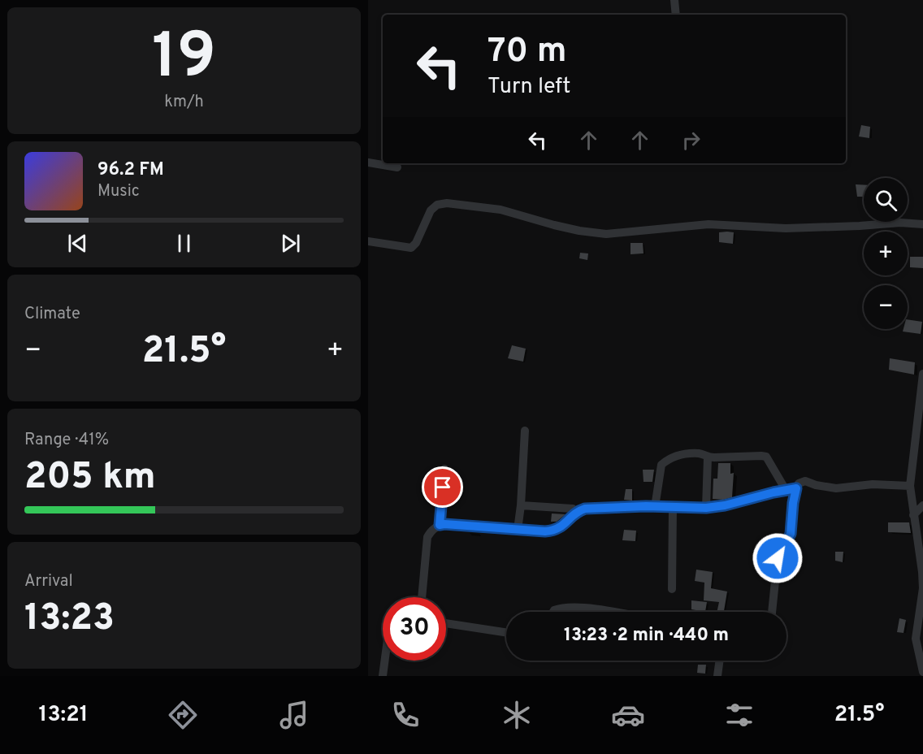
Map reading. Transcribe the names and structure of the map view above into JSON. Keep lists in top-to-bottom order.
{
  "page": {
    "tile": [
      ["19", "km/h"],
      "Climate",
      ["Range · 41%", "205 km"],
      ["Arrival", "13:23"]
    ],
    "turn": ["70 m", "Turn left"],
    "song": ["96.2 FM", "Music"],
    "map_buttons": ["+", "−"],
    "heat": ["−", "21.5°", "+"],
    "limit": "30",
    "trip": "13:23 · 2 min · 440 m",
    "tabs": ["13:21", "21.5°"]
  }
}
